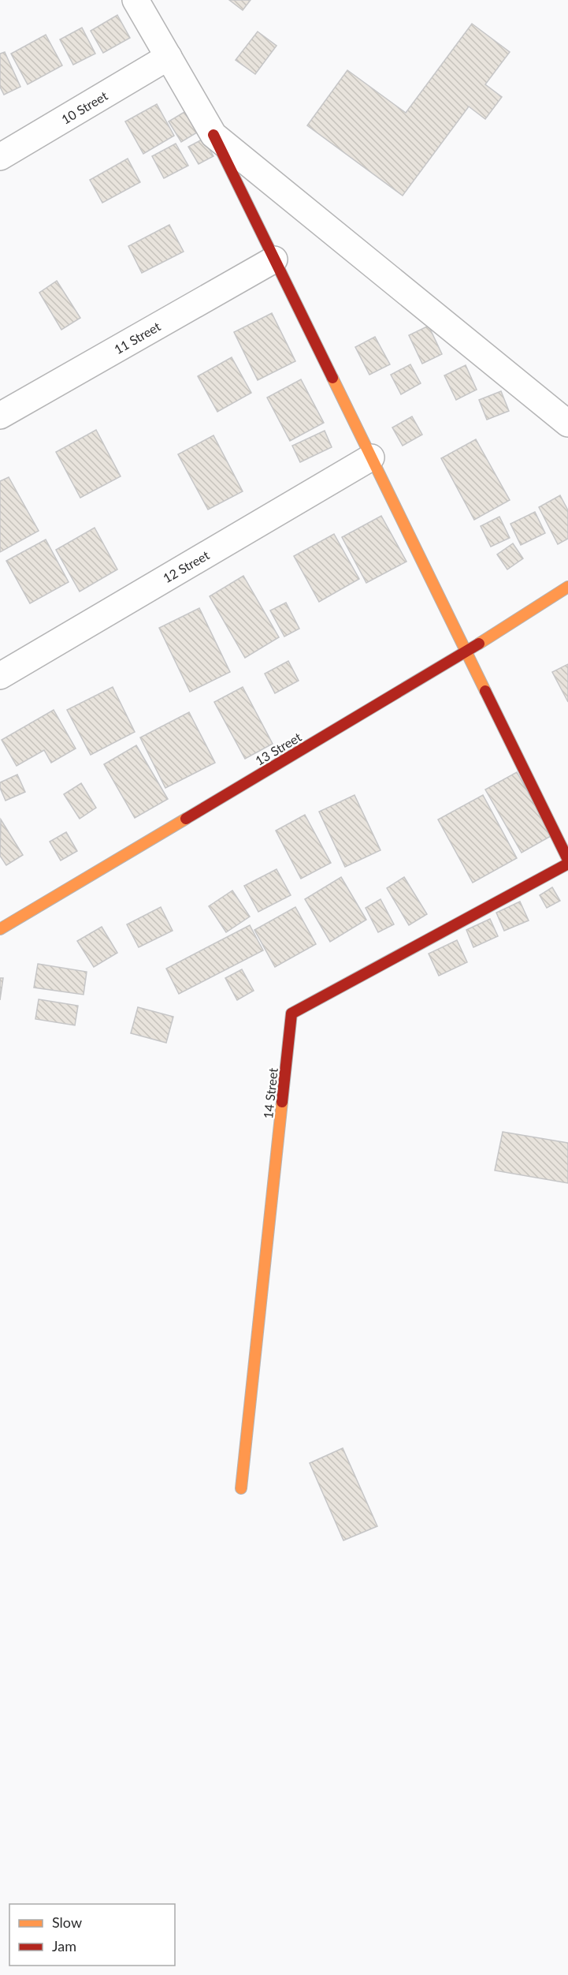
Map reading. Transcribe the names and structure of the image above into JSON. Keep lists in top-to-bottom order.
{
  "streets": {
    "street": [
      "10 Street",
      "11 Street",
      "12 Street",
      "13 Street",
      "14 Street"
    ]
  },
  "legend": ["Slow", "Jam"]
}
